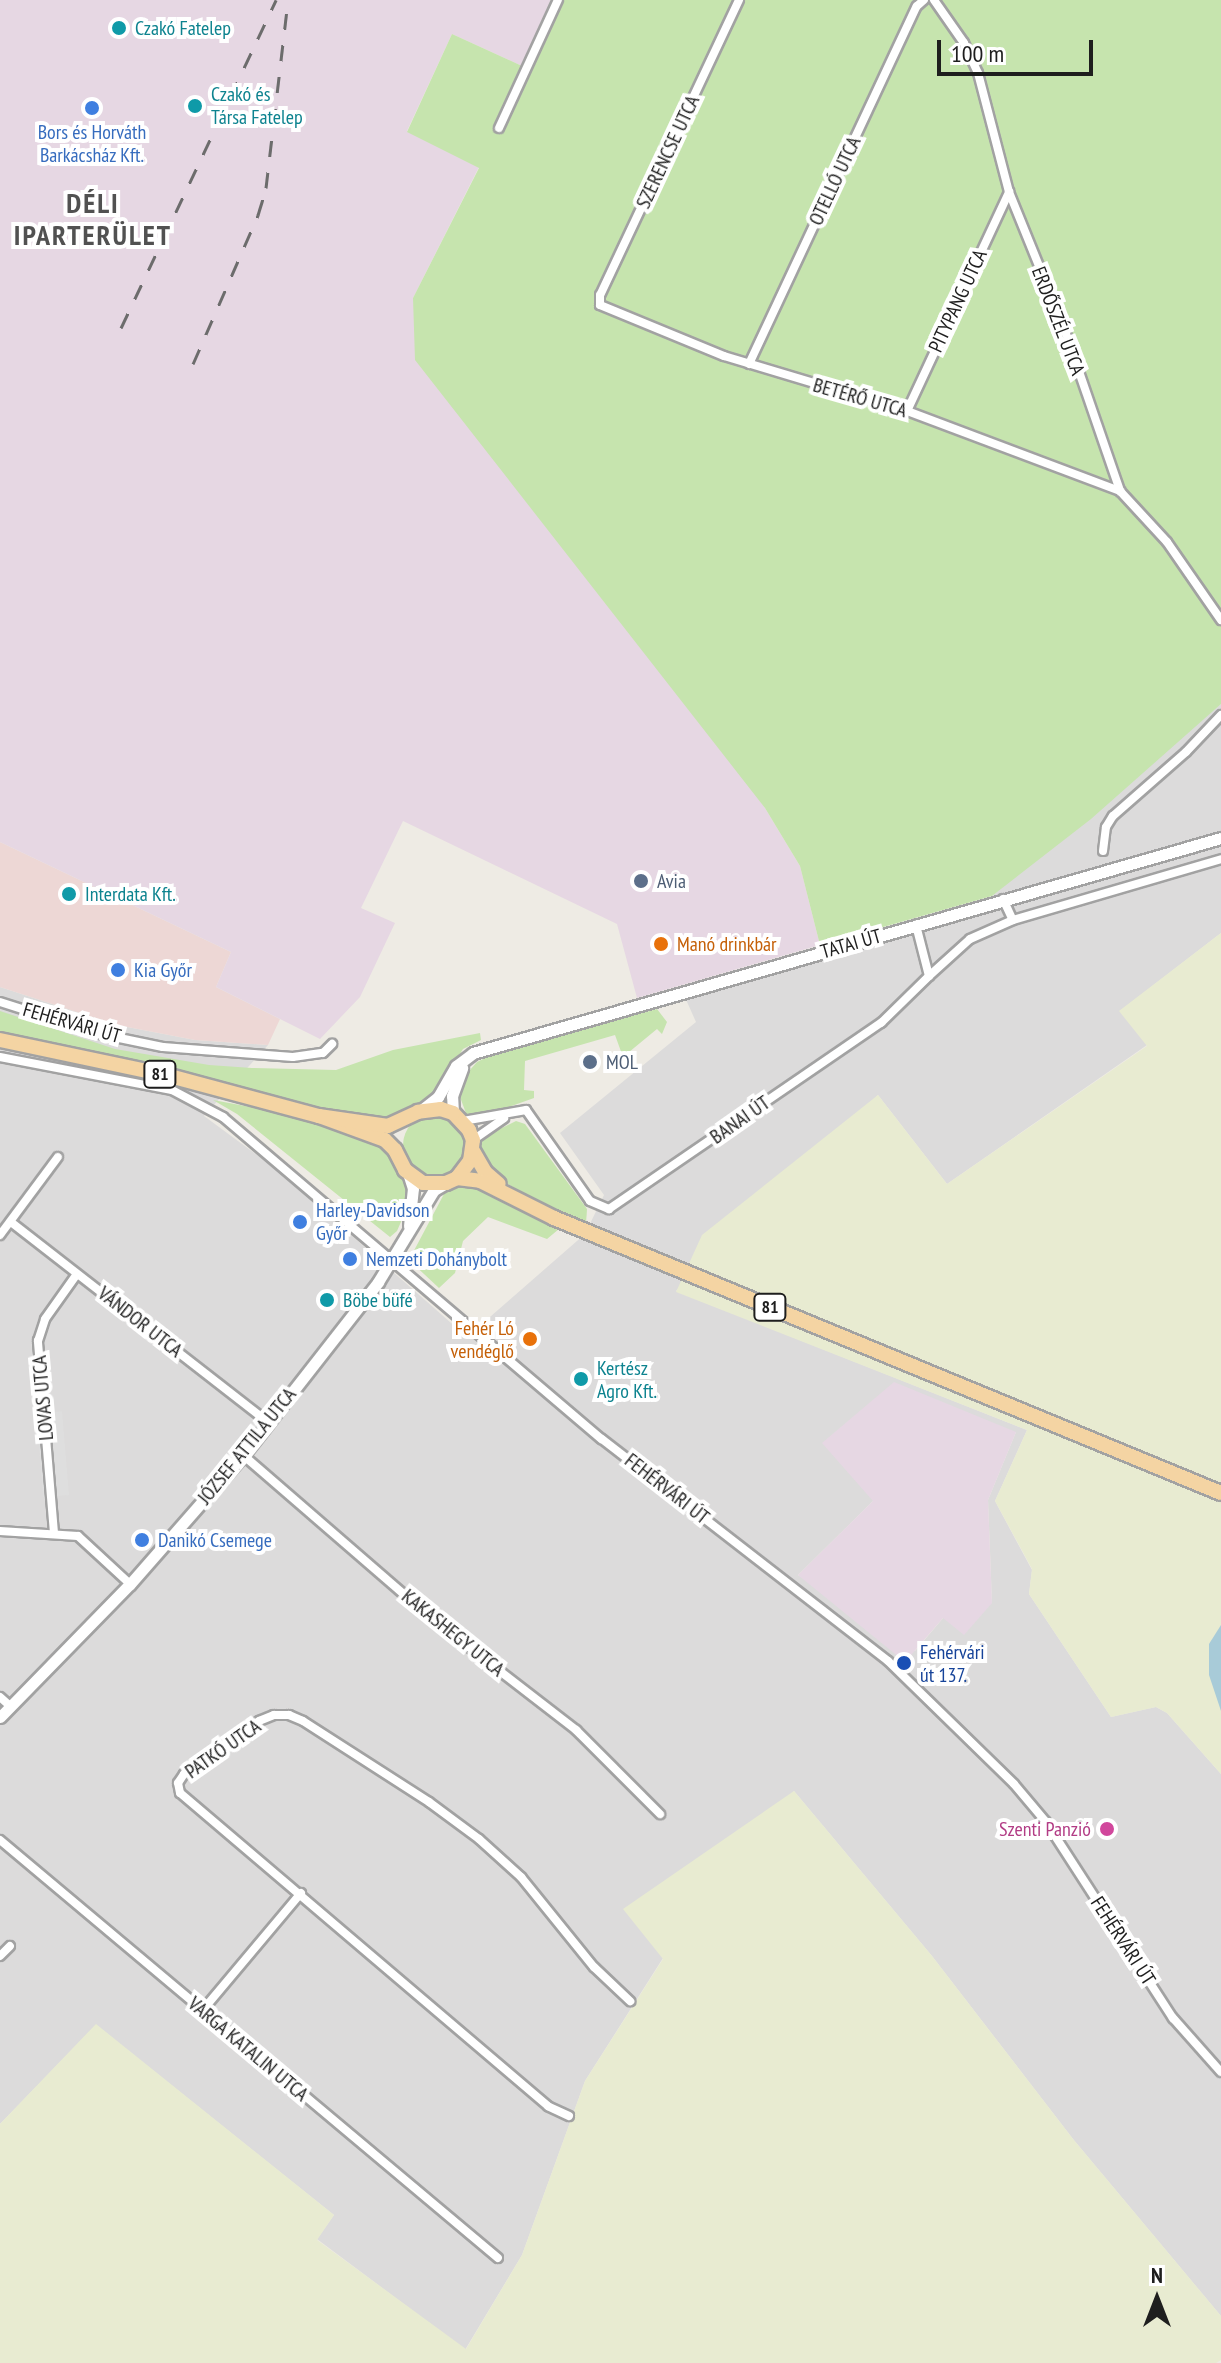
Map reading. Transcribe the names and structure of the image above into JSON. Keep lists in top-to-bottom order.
{
  "streets": {
    "main road": ["81"],
    "street": [
      "SZERENCSE UTCA",
      "OTELLÓ UTCA",
      "PITYPANG UTCA",
      "ERDŐSZÉL UTCA",
      "BETÉRŐ UTCA",
      "TATAI ÚT",
      "FEHÉRVÁRI ÚT",
      "BANAI ÚT",
      "VÁNDOR UTCA",
      "LOVAS UTCA",
      "JÓZSEF ATTILA UTCA",
      "KAKASHEGY UTCA",
      "PATKÓ UTCA",
      "VARGA KATALIN UTCA"
    ]
  },
  "crossings": [
    ["SZERENCSE UTCA", "BETÉRŐ UTCA"],
    ["OTELLÓ UTCA", "BETÉRŐ UTCA"],
    ["PITYPANG UTCA", "ERDŐSZÉL UTCA"],
    ["PITYPANG UTCA", "BETÉRŐ UTCA"],
    ["ERDŐSZÉL UTCA", "BETÉRŐ UTCA"],
    ["TATAI ÚT", "81"],
    ["TATAI ÚT", "JÓZSEF ATTILA UTCA"],
    ["FEHÉRVÁRI ÚT", "JÓZSEF ATTILA UTCA"],
    ["81", "JÓZSEF ATTILA UTCA"],
    ["VÁNDOR UTCA", "LOVAS UTCA"],
    ["VÁNDOR UTCA", "JÓZSEF ATTILA UTCA"],
    ["JÓZSEF ATTILA UTCA", "KAKASHEGY UTCA"]
  ],
  "districts": ["DÉLI IPARTERÜLET"],
  "places": [
    "Czakó Fatelep",
    "Czakó és Társa Fatelep",
    "Bors és Horváth Barkácsház Kft.",
    "Avia",
    "Interdata Kft.",
    "Manó drinkbár",
    "Kia Győr",
    "MOL",
    "Harley-Davidson Győr",
    "Nemzeti Dohánybolt",
    "Böbe büfé",
    "Fehér Ló vendéglő",
    "Kertész Agro Kft.",
    "Danikó Csemege",
    "Fehérvári út 137.",
    "Szenti Panzió"
  ],
  "scale_bar": "100 m",
  "north": "top"
}
